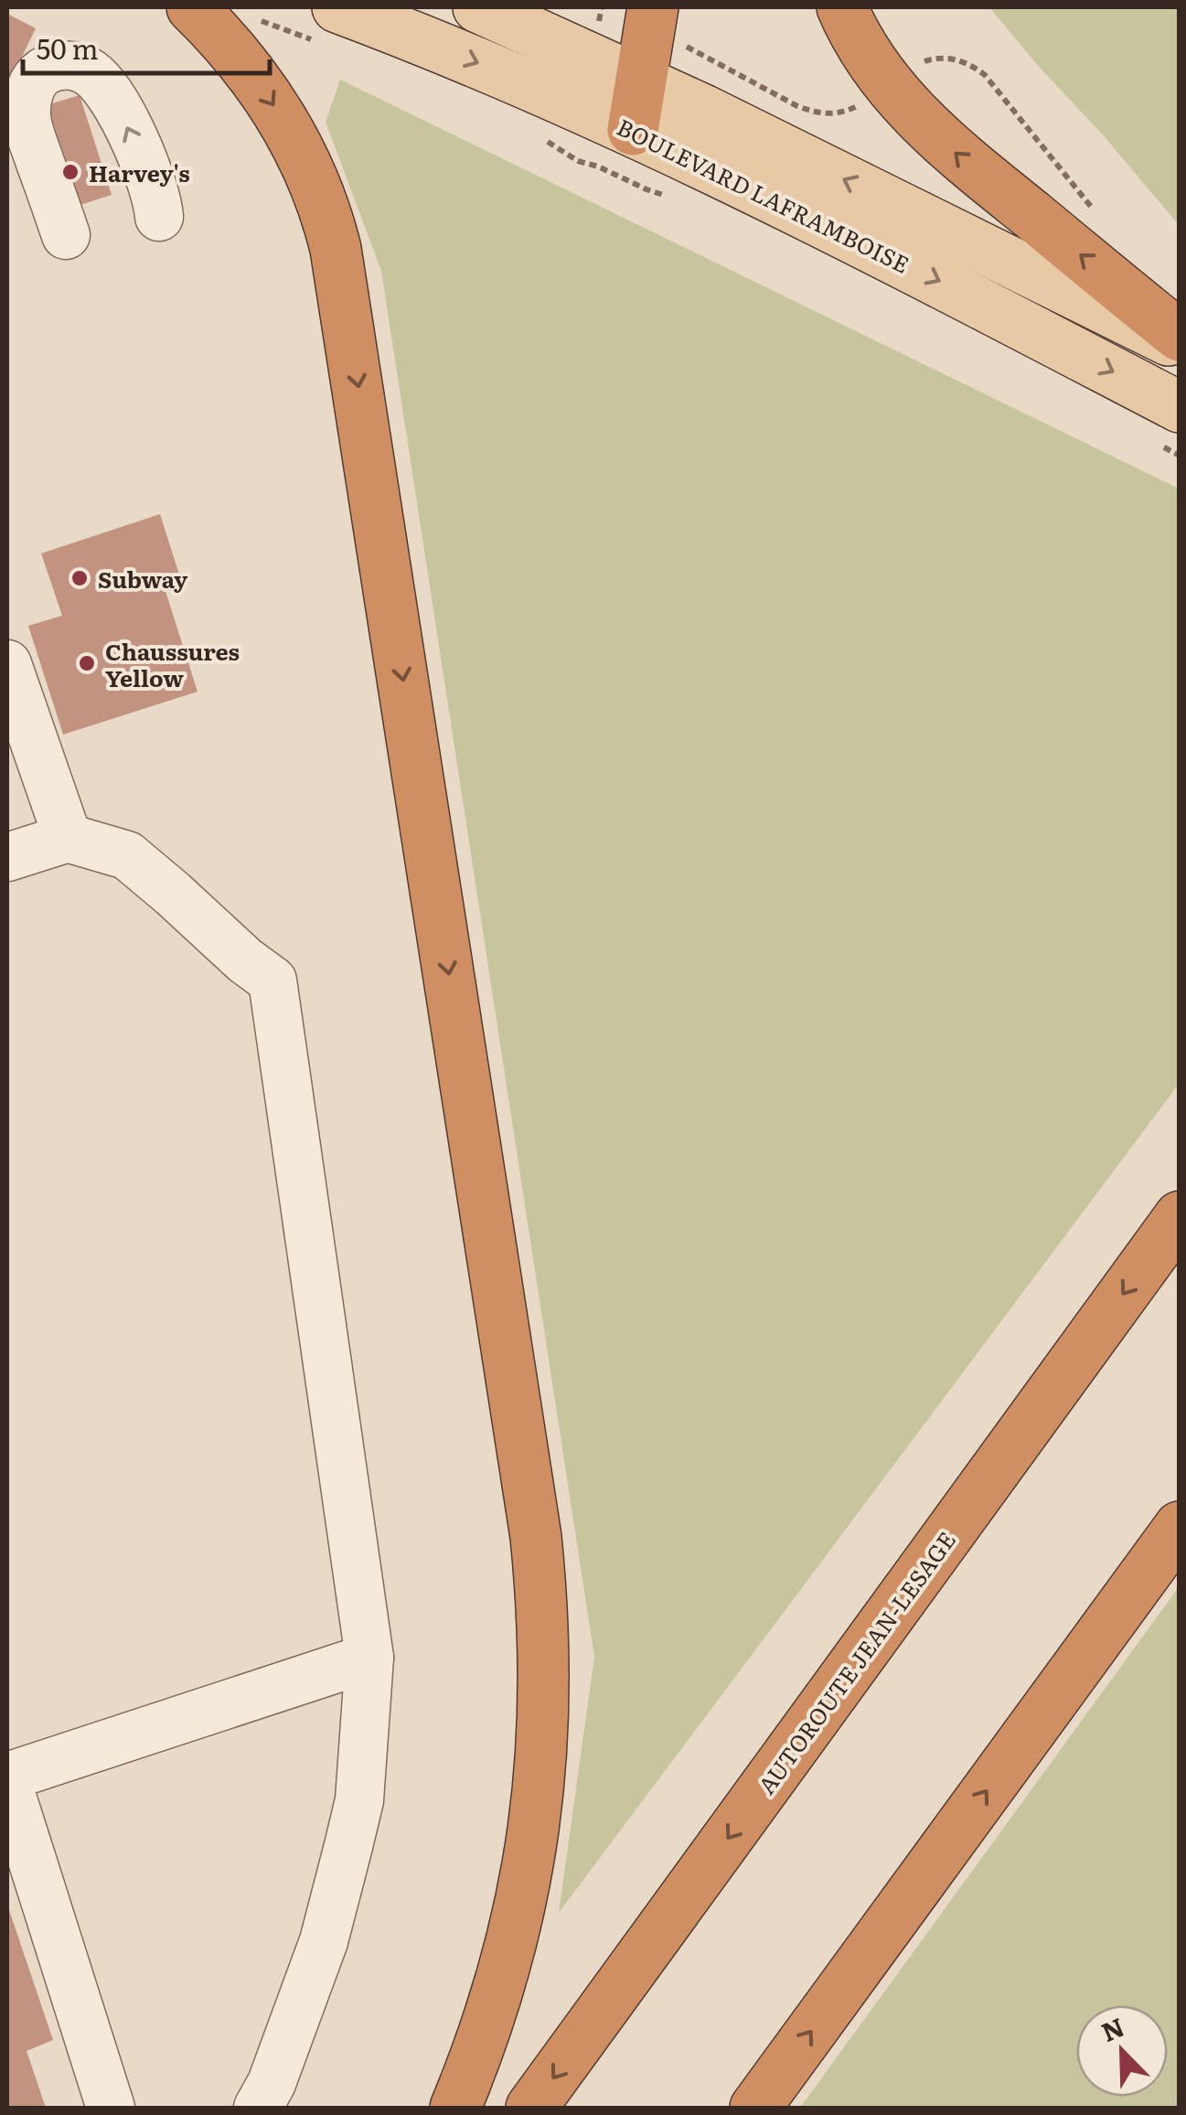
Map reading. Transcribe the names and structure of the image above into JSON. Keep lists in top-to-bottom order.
{
  "streets": {
    "highway": ["AUTOROUTE JEAN-LESAGE"],
    "main road": ["BOULEVARD LAFRAMBOISE"]
  },
  "places": ["Harvey's", "Subway", "Chaussures Yellow"],
  "scale_bar": "50 m",
  "north": "top left"
}
